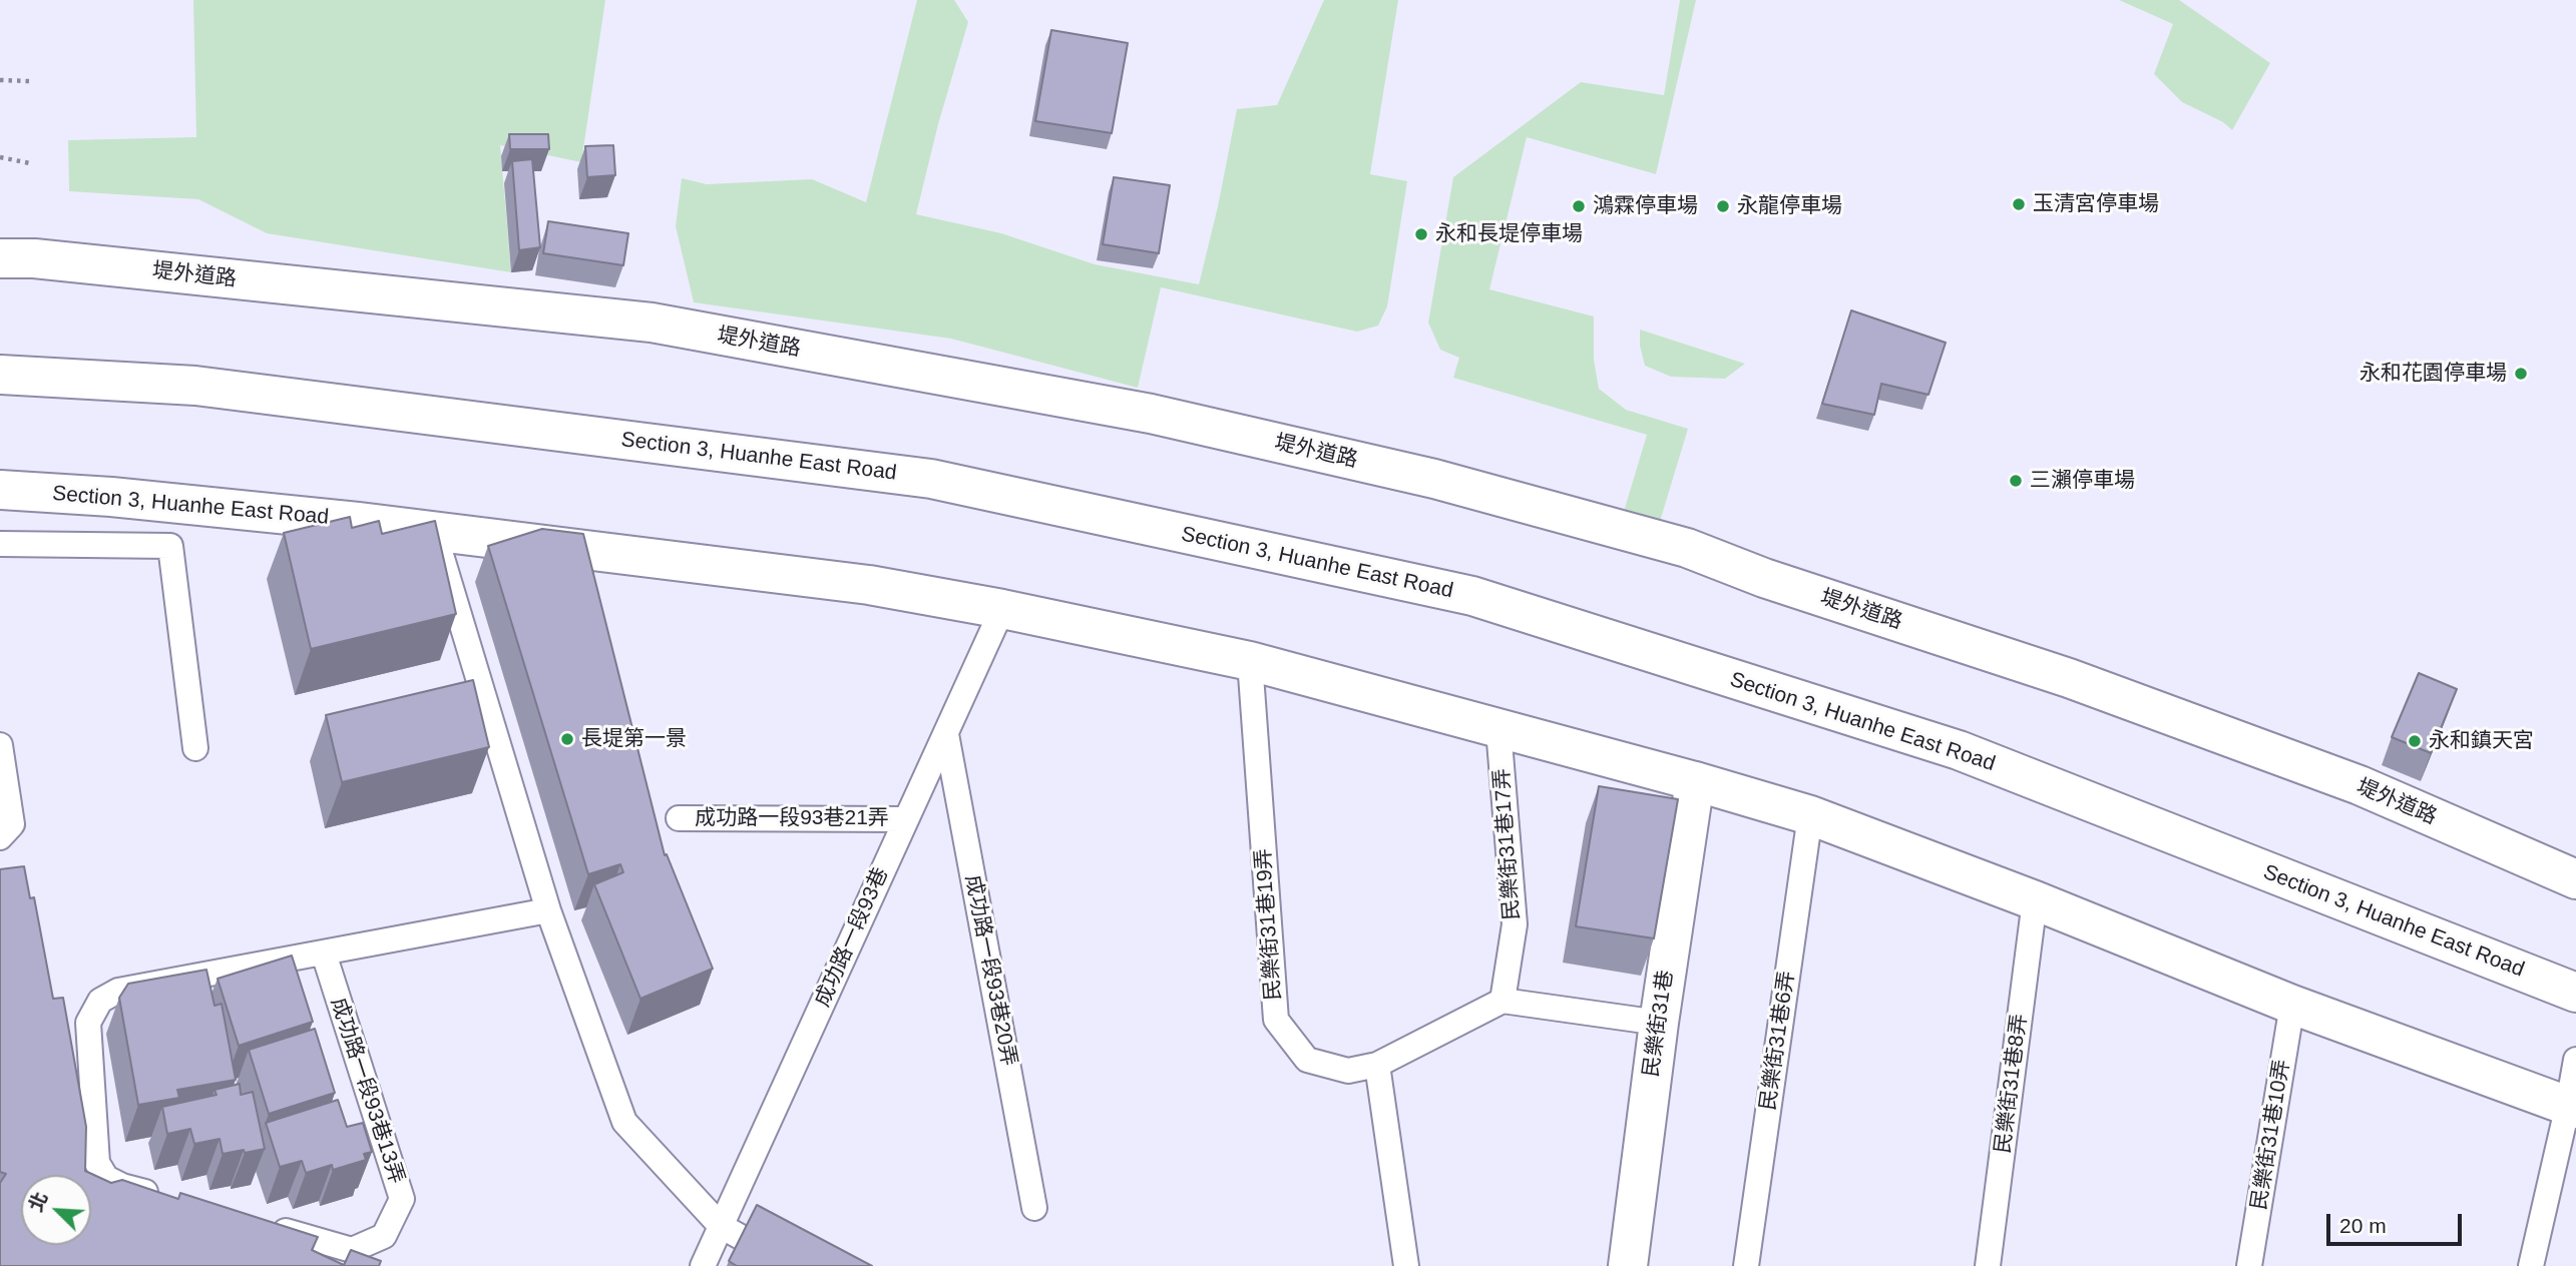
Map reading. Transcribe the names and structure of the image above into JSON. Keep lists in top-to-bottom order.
{
  "streets": {
    "street": ["堤外道路", "Section 3, Huanhe East Road", "民樂街31巷"],
    "lane": [
      "成功路一段93巷21弄",
      "民樂街31巷17弄",
      "民樂街31巷19弄",
      "成功路一段93巷",
      "成功路一段93巷20弄",
      "民樂街31巷6弄",
      "民樂街31巷8弄",
      "成功路一段93巷13弄",
      "民樂街31巷10弄"
    ]
  },
  "crossings": [
    ["Section 3, Huanhe East Road", "民樂街31巷17弄"],
    ["Section 3, Huanhe East Road", "民樂街31巷19弄"],
    ["Section 3, Huanhe East Road", "成功路一段93巷"],
    ["Section 3, Huanhe East Road", "民樂街31巷"],
    ["Section 3, Huanhe East Road", "民樂街31巷6弄"],
    ["Section 3, Huanhe East Road", "民樂街31巷8弄"],
    ["Section 3, Huanhe East Road", "民樂街31巷10弄"],
    ["成功路一段93巷21弄", "成功路一段93巷"],
    ["民樂街31巷17弄", "民樂街31巷19弄"],
    ["成功路一段93巷", "成功路一段93巷20弄"]
  ],
  "places": [
    "玉清宮停車場",
    "鴻霖停車場",
    "永龍停車場",
    "永和長堤停車場",
    "永和花園停車場",
    "三瀨停車場",
    "長堤第一景",
    "永和鎮天宮"
  ],
  "scale_bar": "20 m",
  "north": "top left"
}
